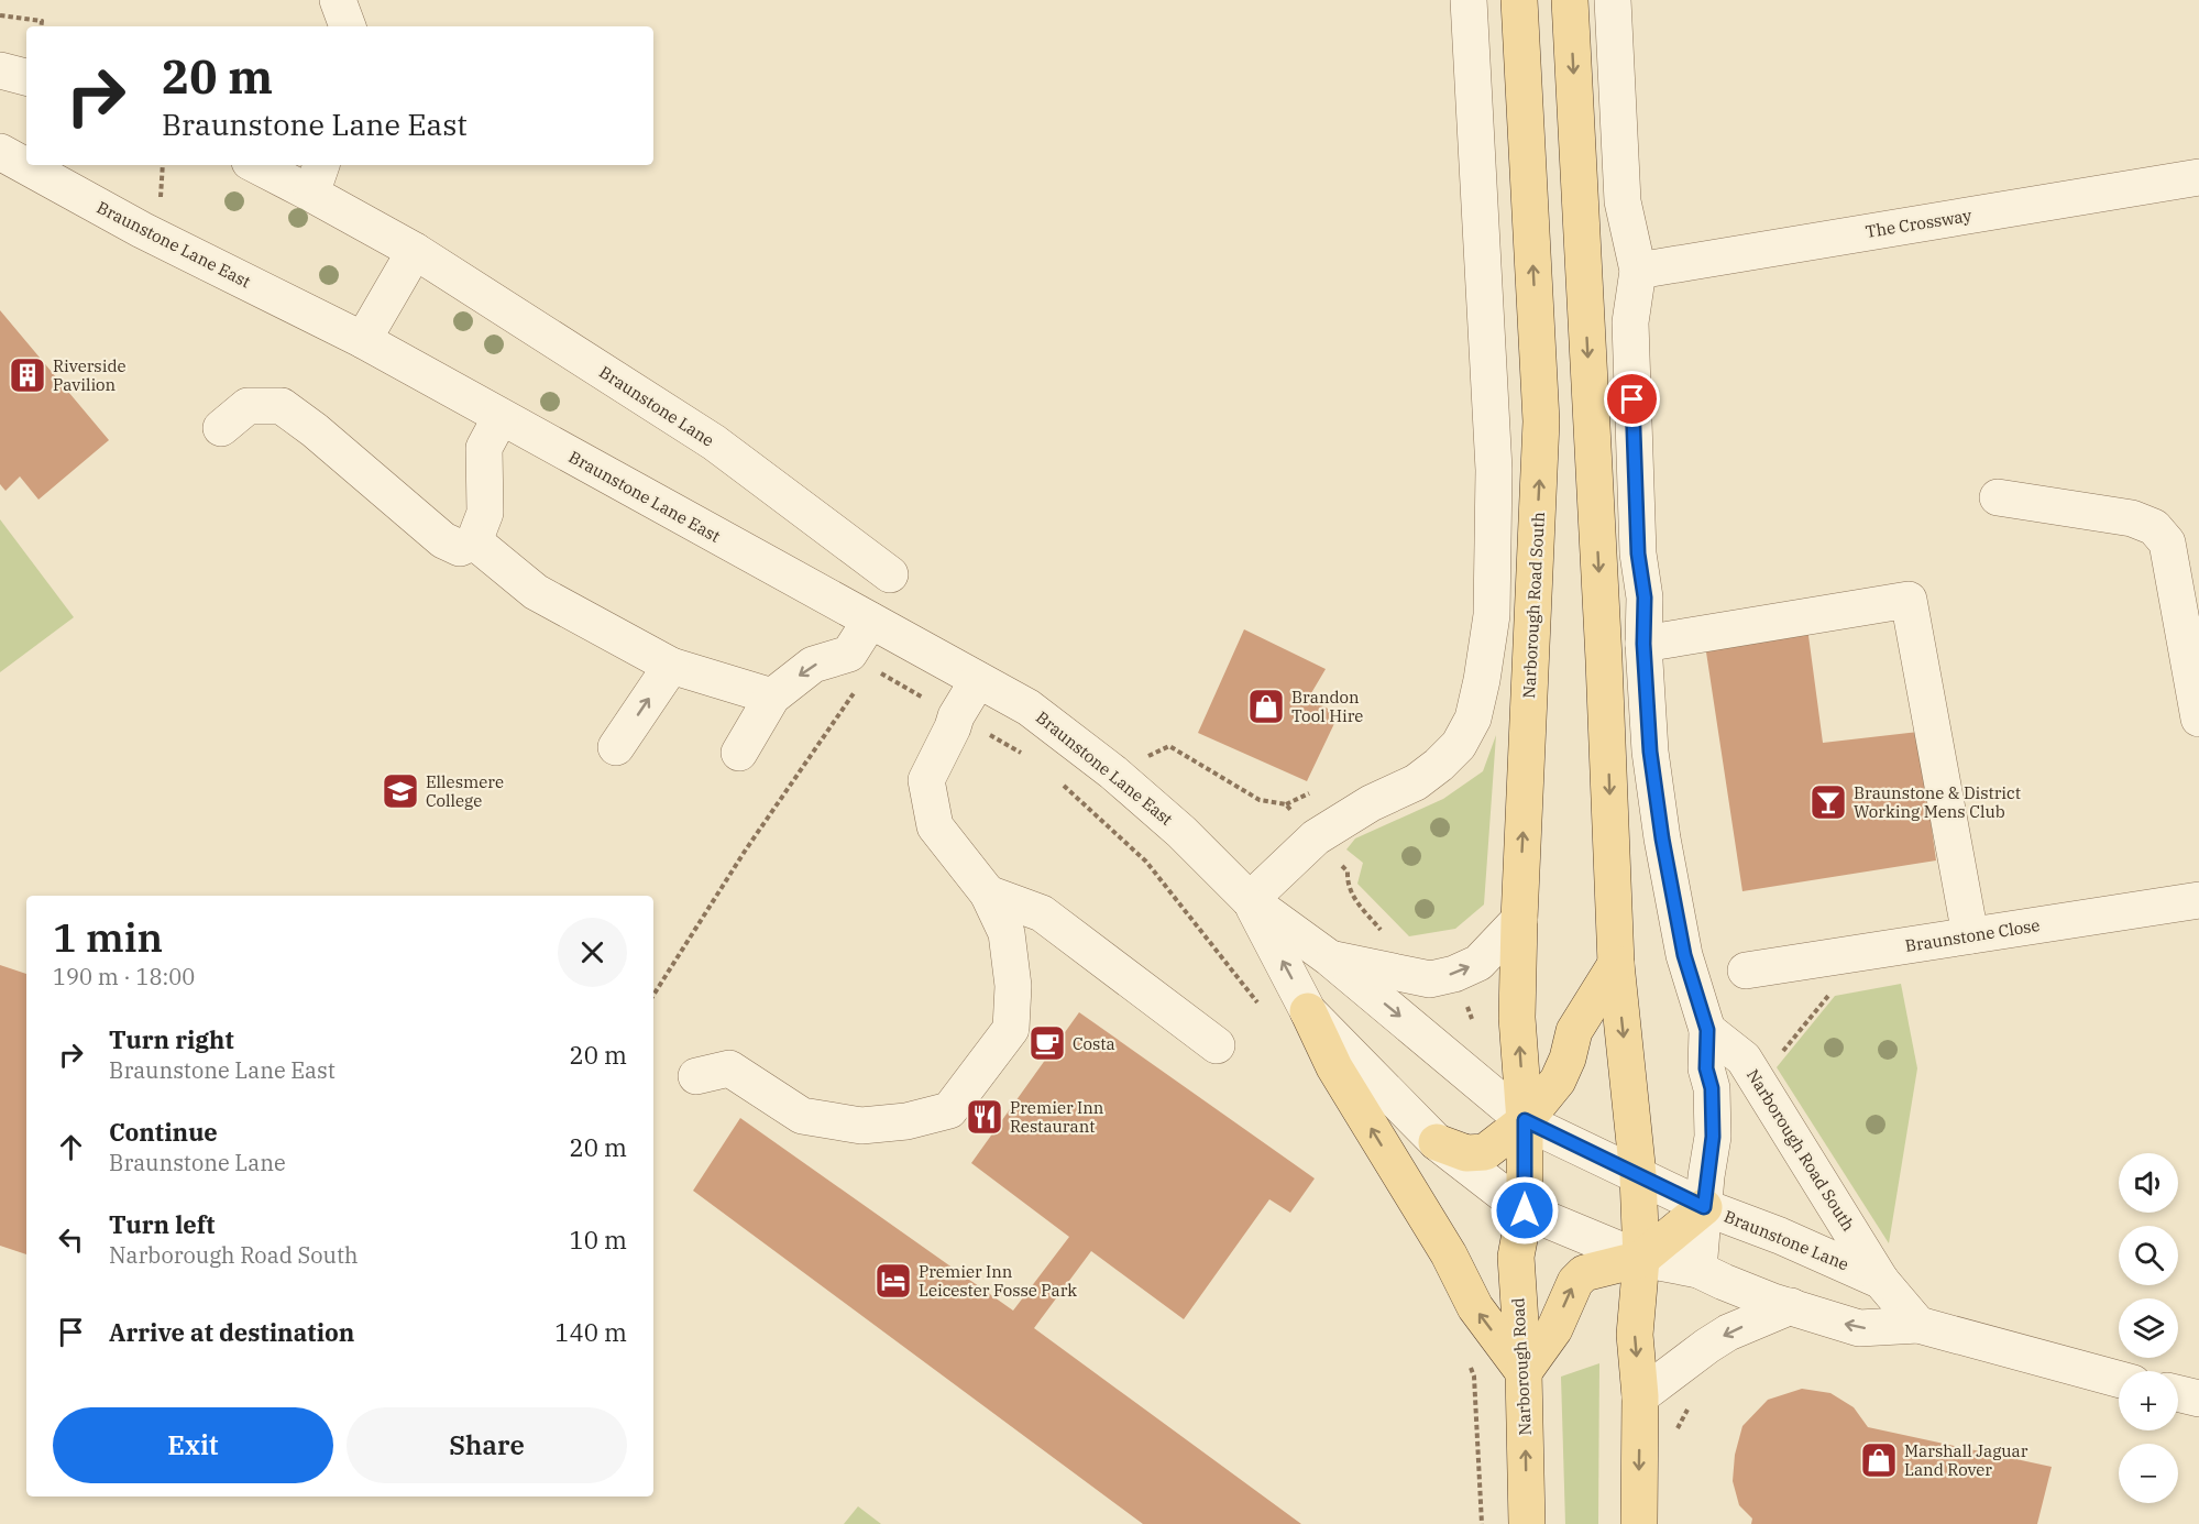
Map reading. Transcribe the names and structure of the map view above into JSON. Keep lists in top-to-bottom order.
{
  "streets": {
    "main road": ["Narborough Road South", "Narborough Road"],
    "street": [
      "The Crossway",
      "Braunstone Lane East",
      "Braunstone Lane",
      "Braunstone Close"
    ]
  },
  "crossings": [
    ["Braunstone Lane East", "Braunstone Lane"],
    ["Braunstone Lane East", "Narborough Road South"],
    ["Braunstone Lane East", "Narborough Road"],
    ["Braunstone Lane", "Narborough Road South"],
    ["Narborough Road South", "Narborough Road"]
  ],
  "places": {
    "building": ["Riverside Pavilion"],
    "shop": ["Brandon Tool Hire", "Marshall Jaguar Land Rover"],
    "school or university": ["Ellesmere College"],
    "bar": ["Braunstone & District Working Mens Club"],
    "cafe": ["Costa"],
    "restaurant": ["Premier Inn Restaurant"],
    "hotel": ["Premier Inn Leicester Fosse Park"]
  },
  "page": {
    "turn": ["20 m", "Braunstone Lane East"],
    "heading": ["1 min", "190 m · 18:00"],
    "list": [
      {
        "name": "Turn right",
        "note": "Braunstone Lane East",
        "value": "20 m"
      },
      {
        "name": "Continue",
        "note": "Braunstone Lane",
        "value": "20 m"
      },
      {
        "name": "Turn left",
        "note": "Narborough Road South",
        "value": "10 m"
      },
      {
        "name": "Arrive at destination",
        "value": "140 m"
      }
    ],
    "map_buttons": ["+", "−"],
    "buttons": ["Exit", "Share"]
  }
}
